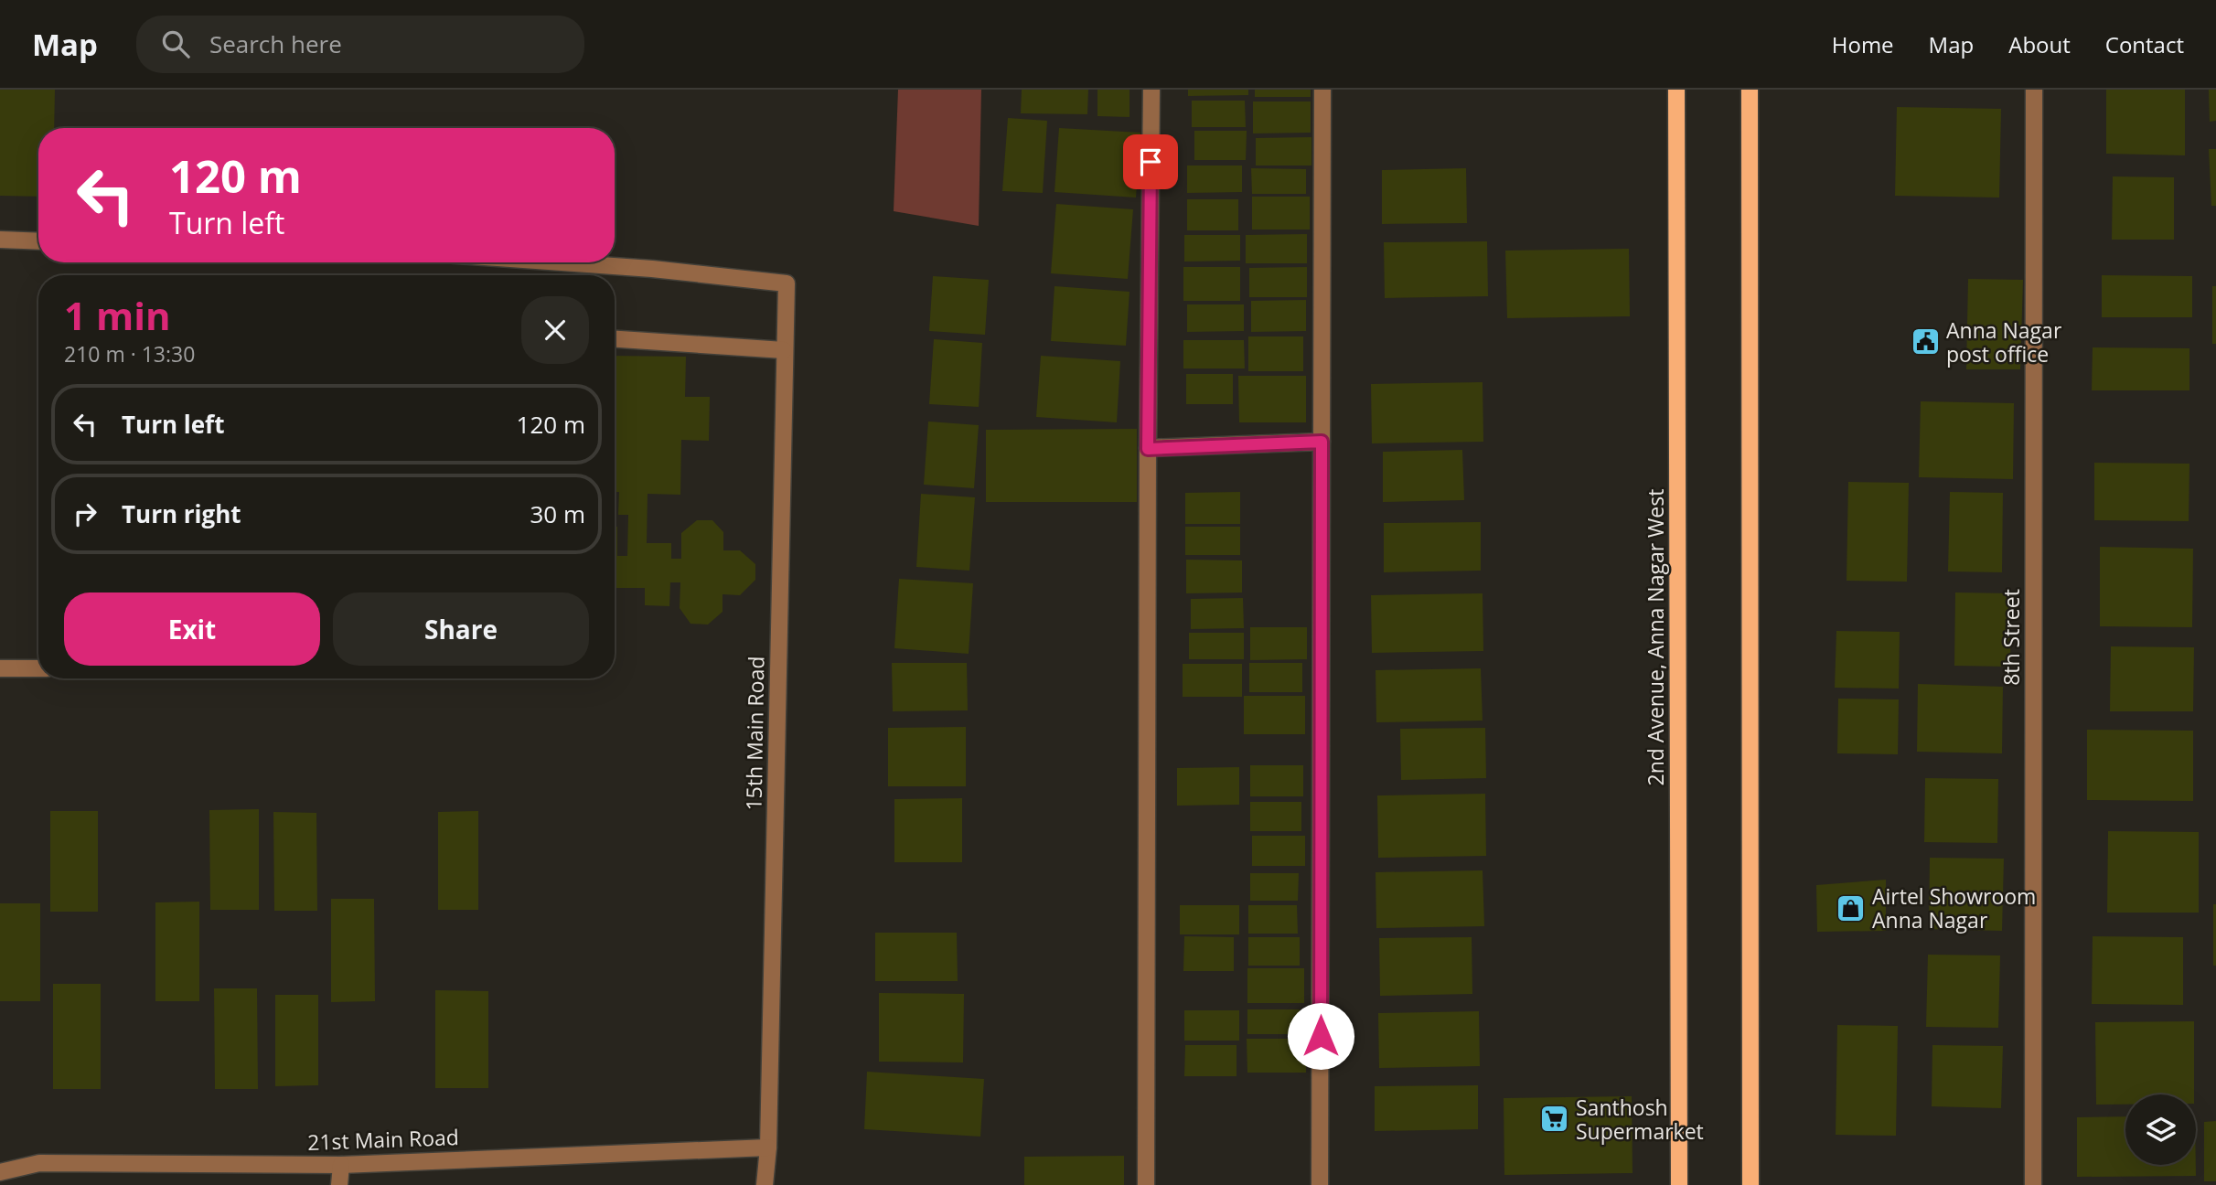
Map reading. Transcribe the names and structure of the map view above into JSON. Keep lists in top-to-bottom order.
{
  "streets": {
    "main road": ["2nd Avenue, Anna Nagar West"],
    "street": ["8th Street", "15th Main Road", "21st Main Road"]
  },
  "crossings": [
    ["15th Main Road", "21st Main Road"]
  ],
  "places": {
    "public building": ["Anna Nagar post office"],
    "shop": ["Airtel Showroom Anna Nagar"],
    "supermarket": ["Santhosh Supermarket"]
  },
  "page": {
    "header": "Map",
    "search": "Search here",
    "nav": [
      "Home",
      "Map",
      "About",
      "Contact"
    ],
    "turn": ["120 m", "Turn left"],
    "heading": ["1 min", "210 m · 13:30"],
    "list": [
      {
        "name": "Turn left",
        "value": "120 m"
      },
      {
        "name": "Turn right",
        "value": "30 m"
      }
    ],
    "buttons": ["Exit", "Share"]
  }
}
